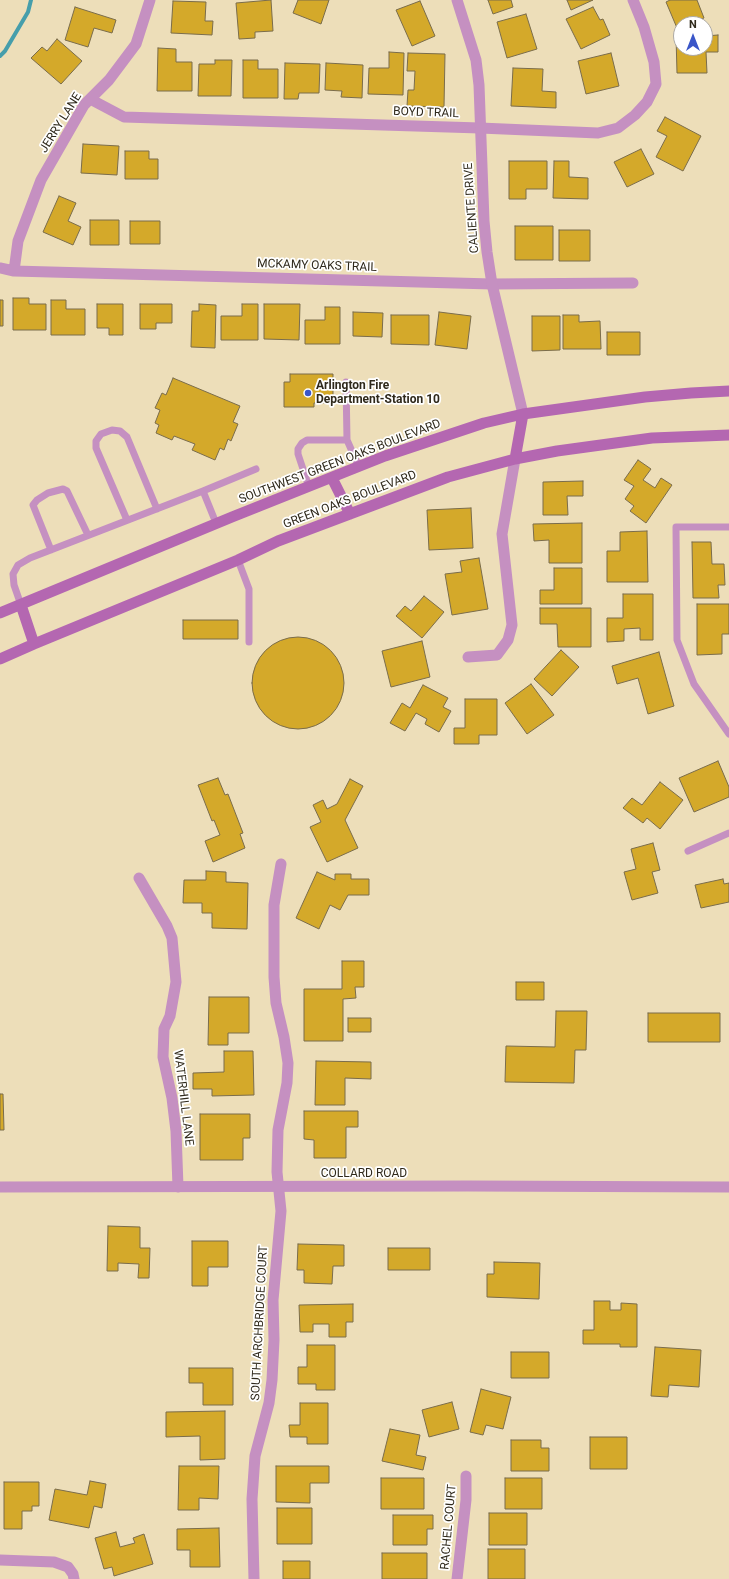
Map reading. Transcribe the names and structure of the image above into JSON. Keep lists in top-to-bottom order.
{
  "streets": {
    "main road": ["SOUTHWEST GREEN OAKS BOULEVARD", "GREEN OAKS BOULEVARD"],
    "street": [
      "BOYD TRAIL",
      "JERRY LANE",
      "CALIENTE DRIVE",
      "MCKAMY OAKS TRAIL",
      "WATERHILL LANE",
      "COLLARD ROAD",
      "SOUTH ARCHBRIDGE COURT",
      "RACHEL COURT"
    ]
  },
  "crossings": [
    ["BOYD TRAIL", "JERRY LANE"],
    ["BOYD TRAIL", "CALIENTE DRIVE"],
    ["JERRY LANE", "MCKAMY OAKS TRAIL"],
    ["CALIENTE DRIVE", "MCKAMY OAKS TRAIL"],
    ["CALIENTE DRIVE", "SOUTHWEST GREEN OAKS BOULEVARD"],
    ["WATERHILL LANE", "COLLARD ROAD"],
    ["COLLARD ROAD", "SOUTH ARCHBRIDGE COURT"]
  ],
  "places": ["Arlington Fire Department-Station 10"],
  "north": "top"
}
